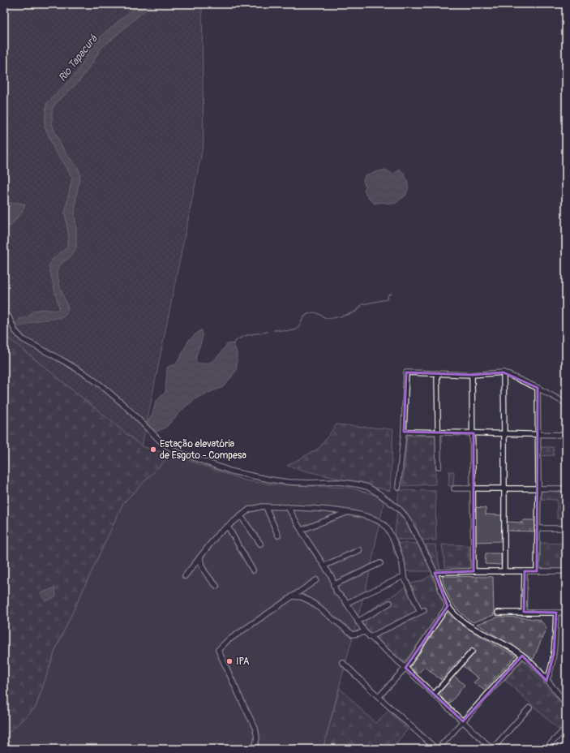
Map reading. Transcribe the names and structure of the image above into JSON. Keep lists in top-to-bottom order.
{
  "water": ["Rio Tapacurá"],
  "places": ["Estação elevatória de Esgoto - Compesa", "IPA"]
}
